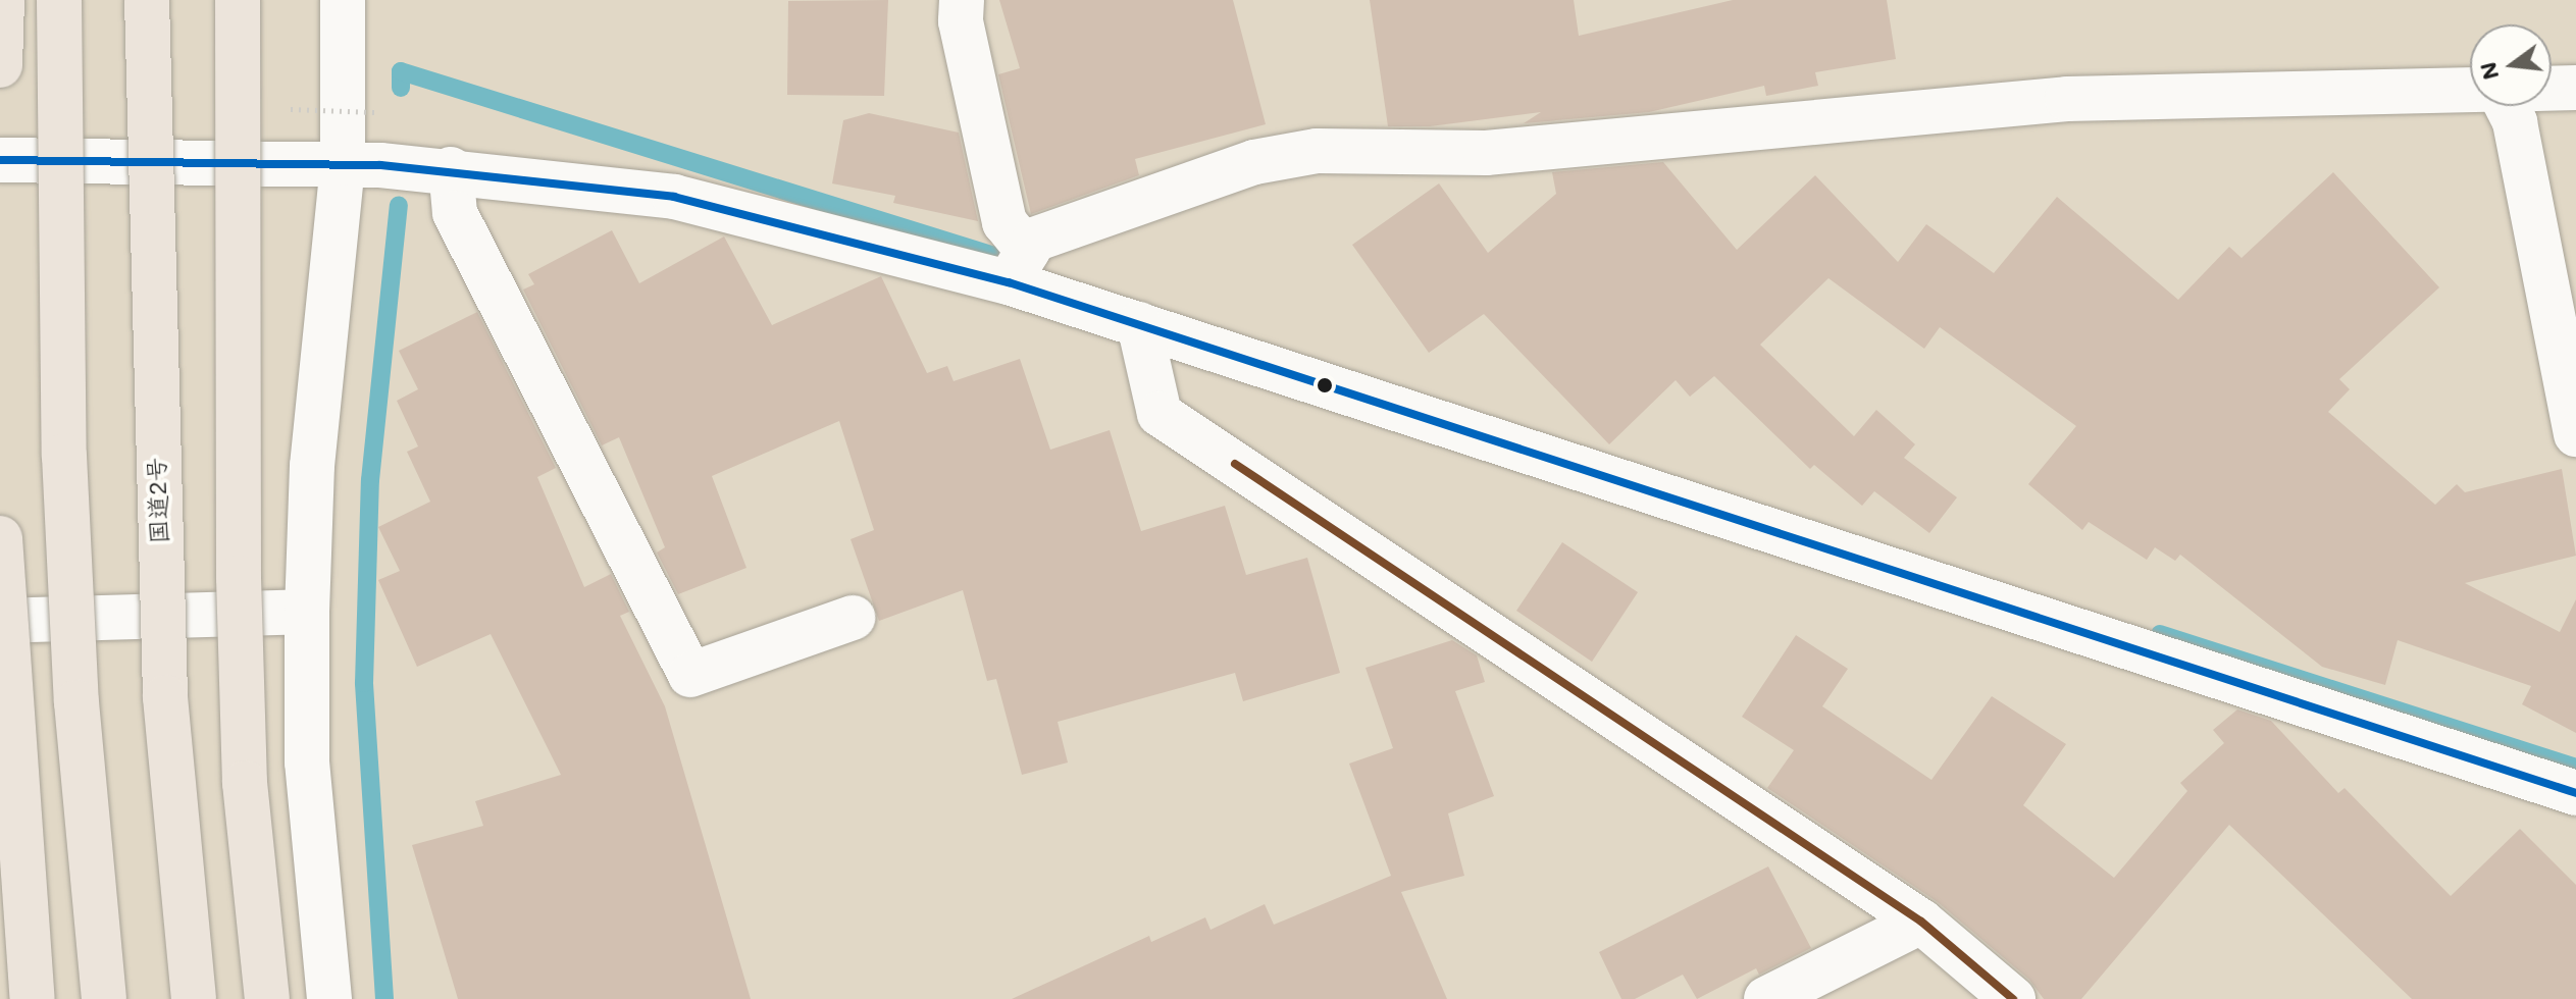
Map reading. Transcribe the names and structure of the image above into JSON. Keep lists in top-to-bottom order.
{
  "streets": {
    "highway": ["国道2号"]
  },
  "north": "left"
}
